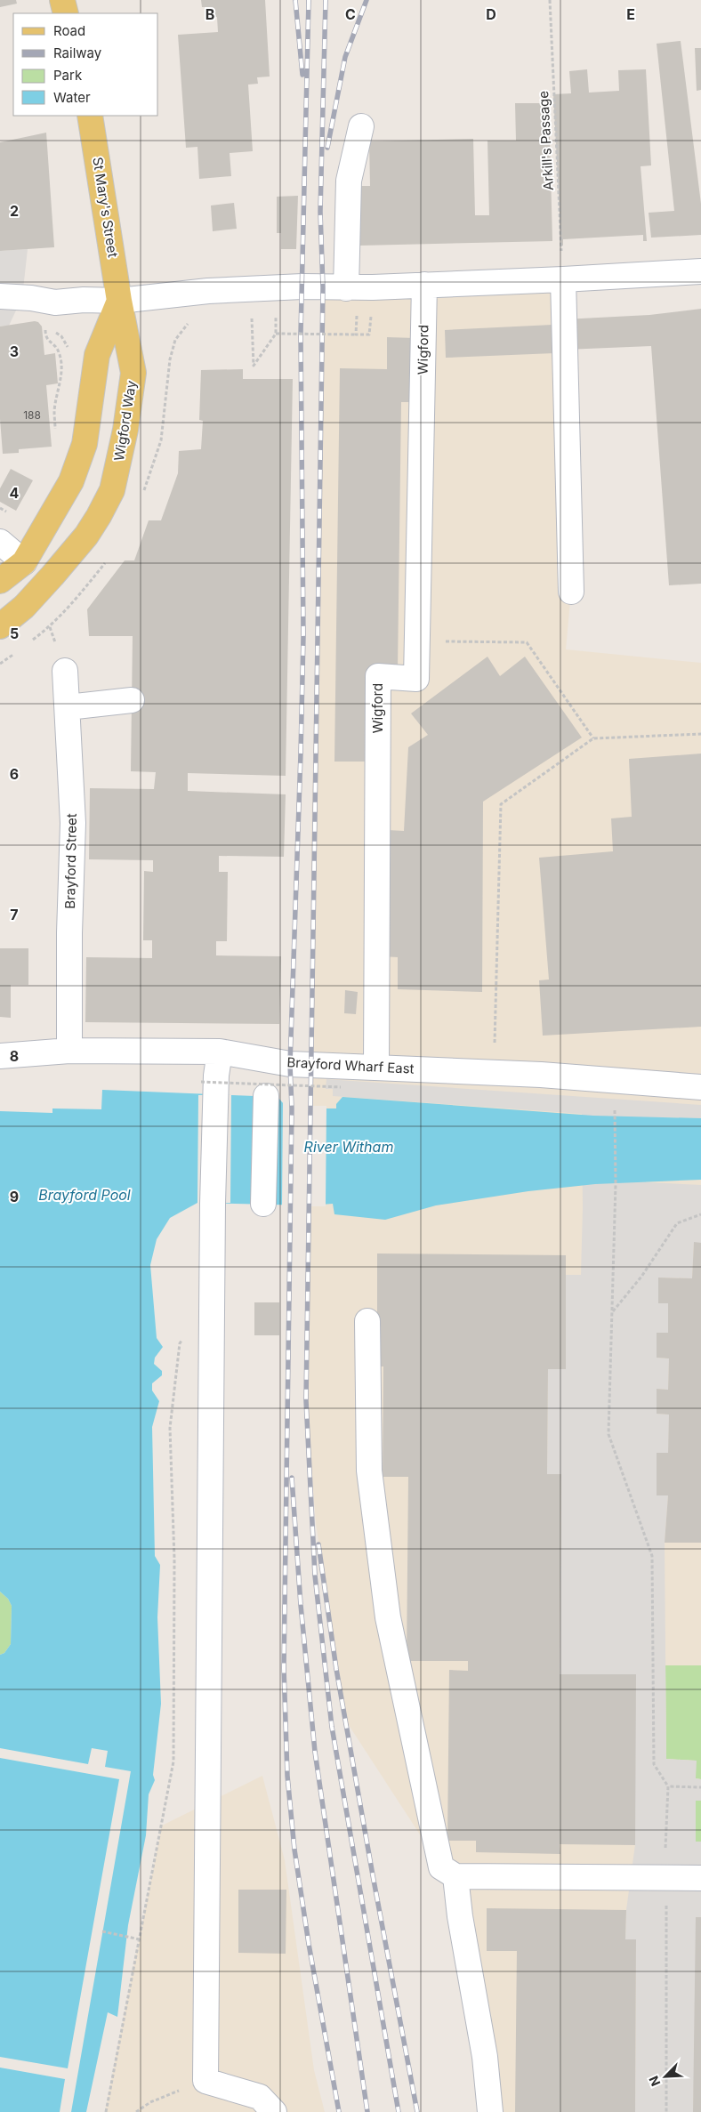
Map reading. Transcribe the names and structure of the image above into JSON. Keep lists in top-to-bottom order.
{
  "streets": {
    "main road": ["St Mary's Street", "Wigford Way"],
    "street": ["Wigford", "Brayford Street", "Brayford Wharf East"],
    "path": ["Arkill's Passage"]
  },
  "crossings": [
    ["St Mary's Street", "Wigford Way"],
    ["Wigford", "Brayford Wharf East"],
    ["Brayford Street", "Brayford Wharf East"]
  ],
  "water": ["River Witham", "Brayford Pool"],
  "house_numbers": ["188"],
  "legend": [
    "Road",
    "Railway",
    "Park",
    "Water"
  ],
  "north": "bottom left",
  "grid": {
    "columns": [
      "B",
      "C",
      "D",
      "E"
    ],
    "rows": [
      "2",
      "3",
      "4",
      "5",
      "6",
      "7",
      "8",
      "9"
    ]
  }
}
